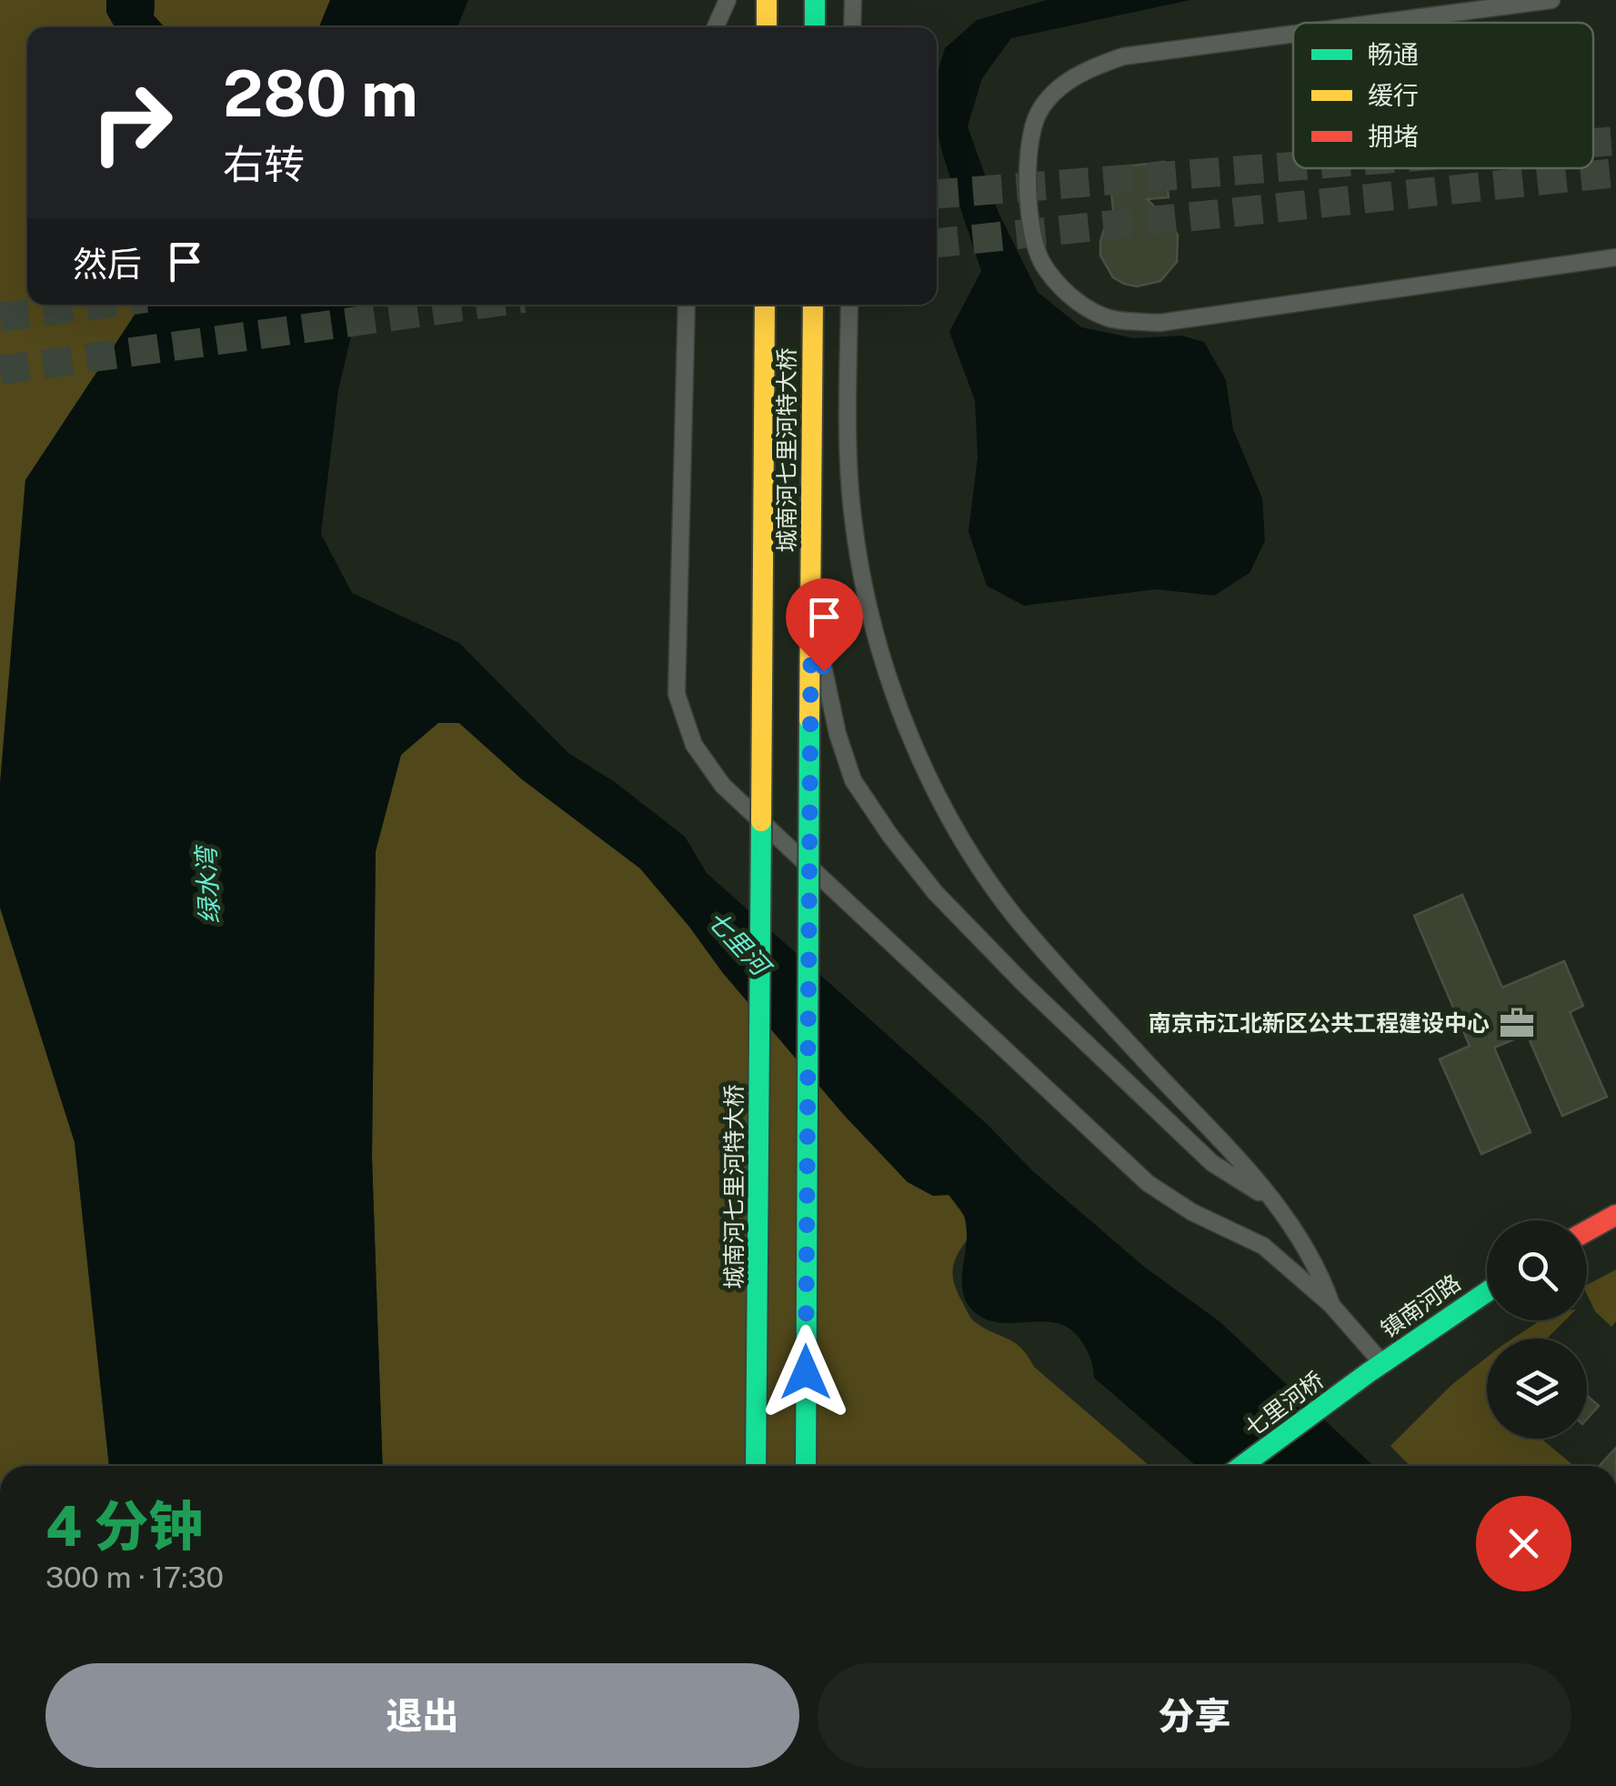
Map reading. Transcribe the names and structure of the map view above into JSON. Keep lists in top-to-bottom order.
{
  "streets": {
    "main road": ["城南河七里河特大桥", "镇南河路", "七里河桥"]
  },
  "crossings": [
    ["镇南河路", "七里河桥"]
  ],
  "water": ["绿水湾", "七里河"],
  "places": {
    "office": ["南京市江北新区公共工程建设中心"]
  },
  "legend": ["畅通", "缓行", "拥堵"],
  "page": {
    "turn": ["280 m", "右转"],
    "then": "然后",
    "heading": ["4 分钟", "300 m · 17:30"],
    "buttons": ["退出", "分享"]
  }
}
